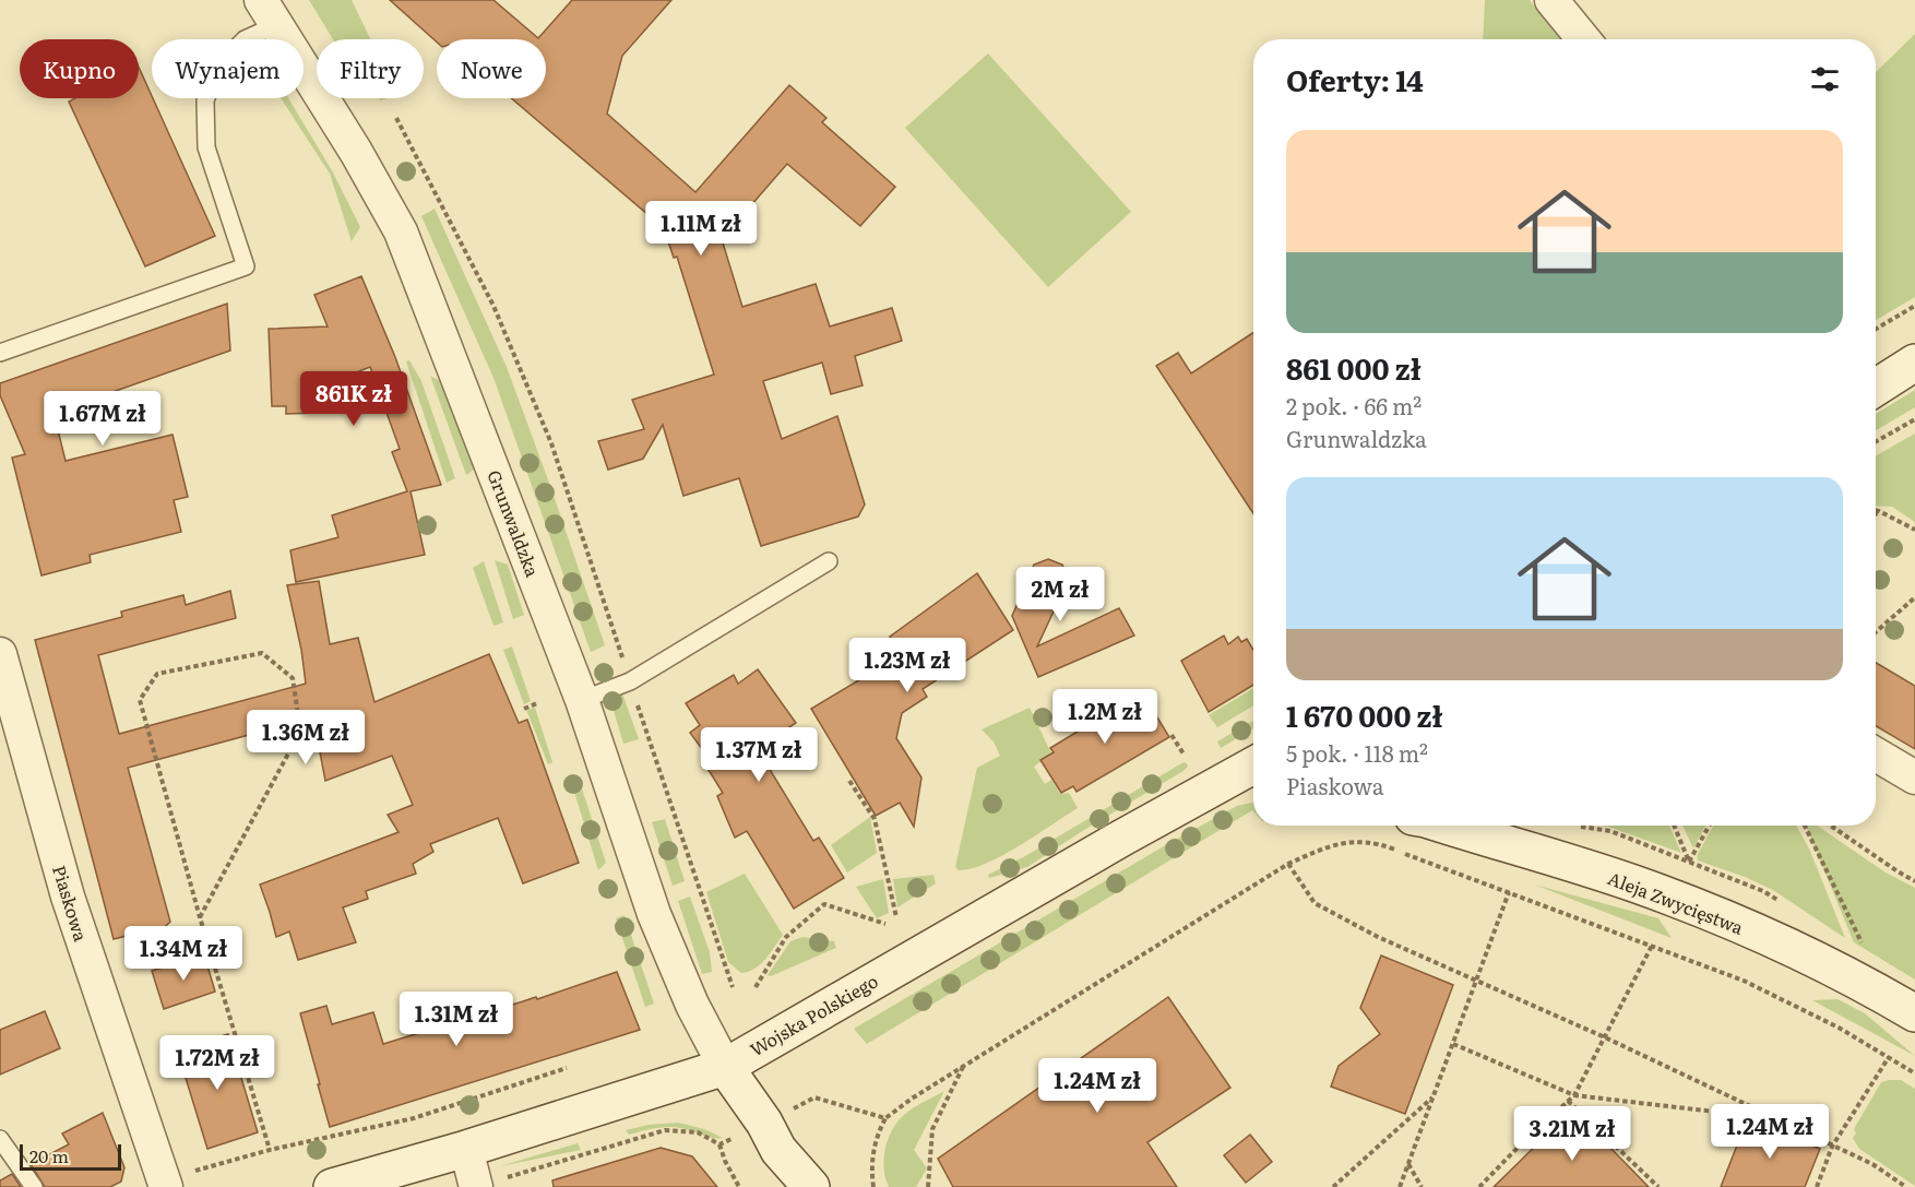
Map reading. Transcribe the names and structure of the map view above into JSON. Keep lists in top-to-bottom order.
{
  "streets": {
    "street": [
      "Grunwaldzka",
      "Aleja Zwycięstwa",
      "Piaskowa",
      "Wojska Polskiego"
    ]
  },
  "crossings": [
    ["Grunwaldzka", "Wojska Polskiego"]
  ],
  "scale_bar": "20 m",
  "page": {
    "chip": [
      "Kupno",
      "Wynajem",
      "Filtry",
      "Nowe"
    ],
    "heading": "Oferty: 14",
    "list": [
      {
        "name": "861 000 zł",
        "note": "2 pok. · 66 m² · Grunwaldzka"
      },
      {
        "name": "1 670 000 zł",
        "note": "5 pok. · 118 m² · Piaskowa"
      }
    ],
    "price": [
      "1.11M zł",
      "861K zł",
      "1.67M zł",
      "2M zł",
      "1.23M zł",
      "1.2M zł",
      "1.36M zł",
      "1.37M zł",
      "1.34M zł",
      "1.31M zł",
      "1.72M zł",
      "1.24M zł",
      "1.24M zł",
      "3.21M zł"
    ],
    "scale": "20 m"
  }
}
